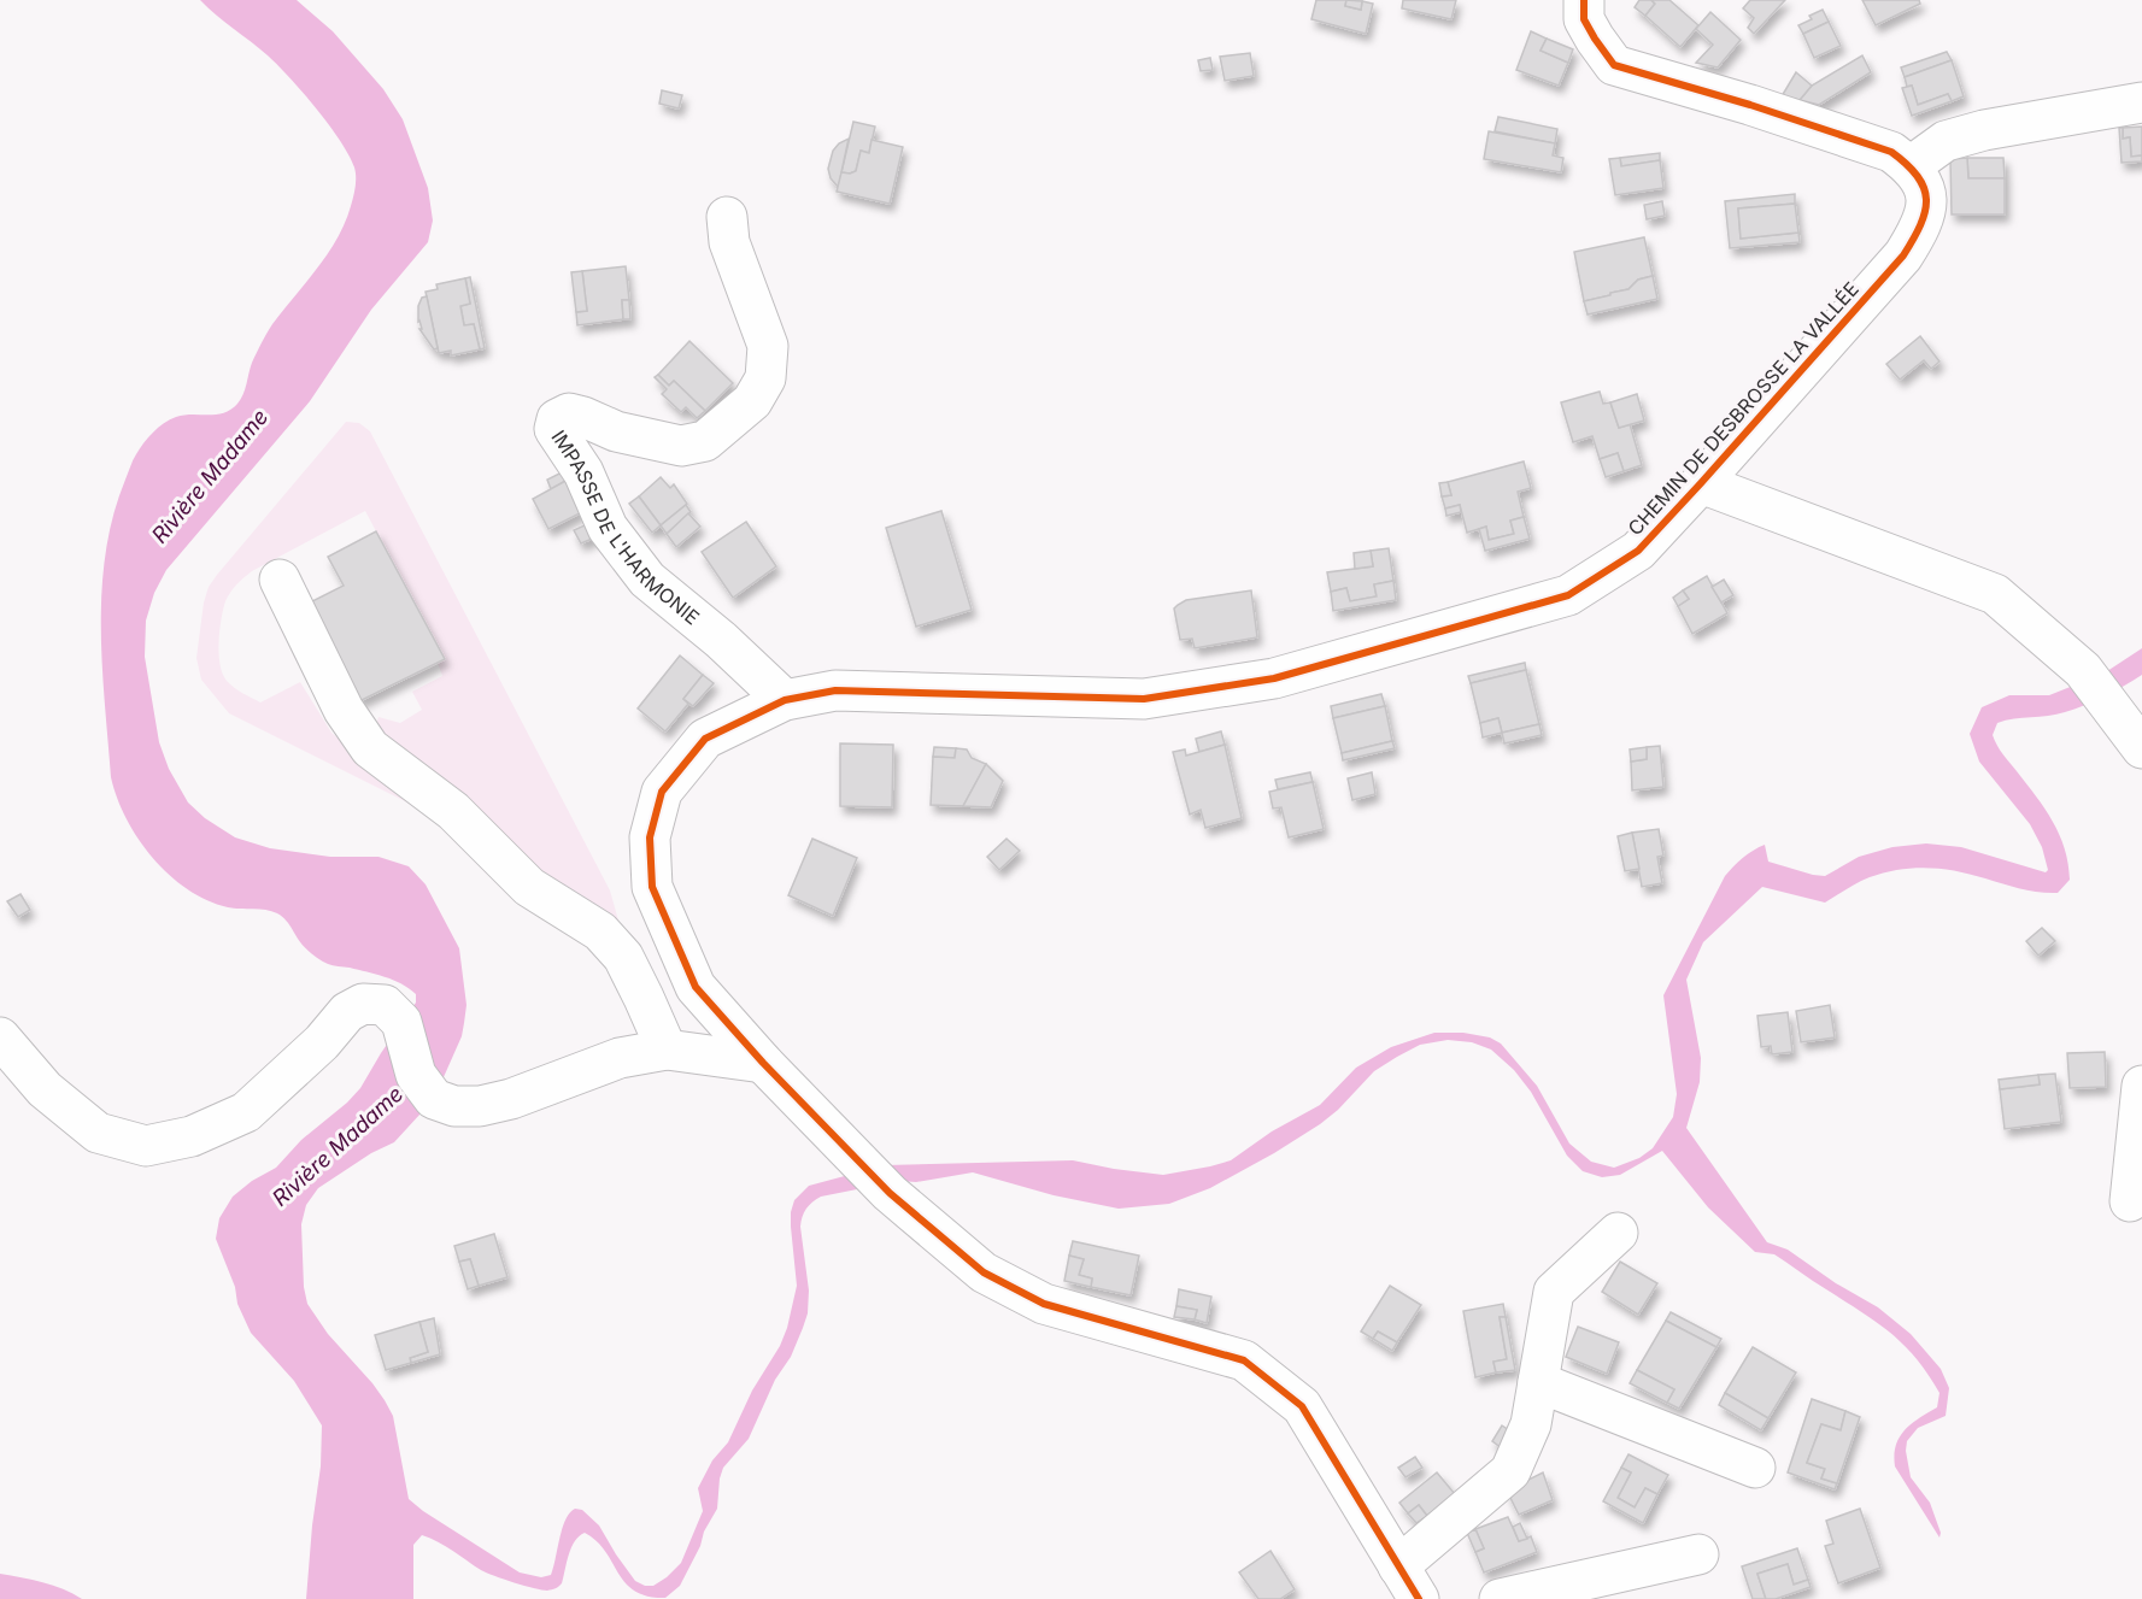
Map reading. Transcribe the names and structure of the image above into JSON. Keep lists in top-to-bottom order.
{
  "streets": {
    "street": ["CHEMIN DE DESBROSSE LA VALLÉE", "IMPASSE DE L'HARMONIE"]
  },
  "crossings": [
    ["CHEMIN DE DESBROSSE LA VALLÉE", "IMPASSE DE L'HARMONIE"]
  ],
  "water": ["Rivière Madame"]
}
